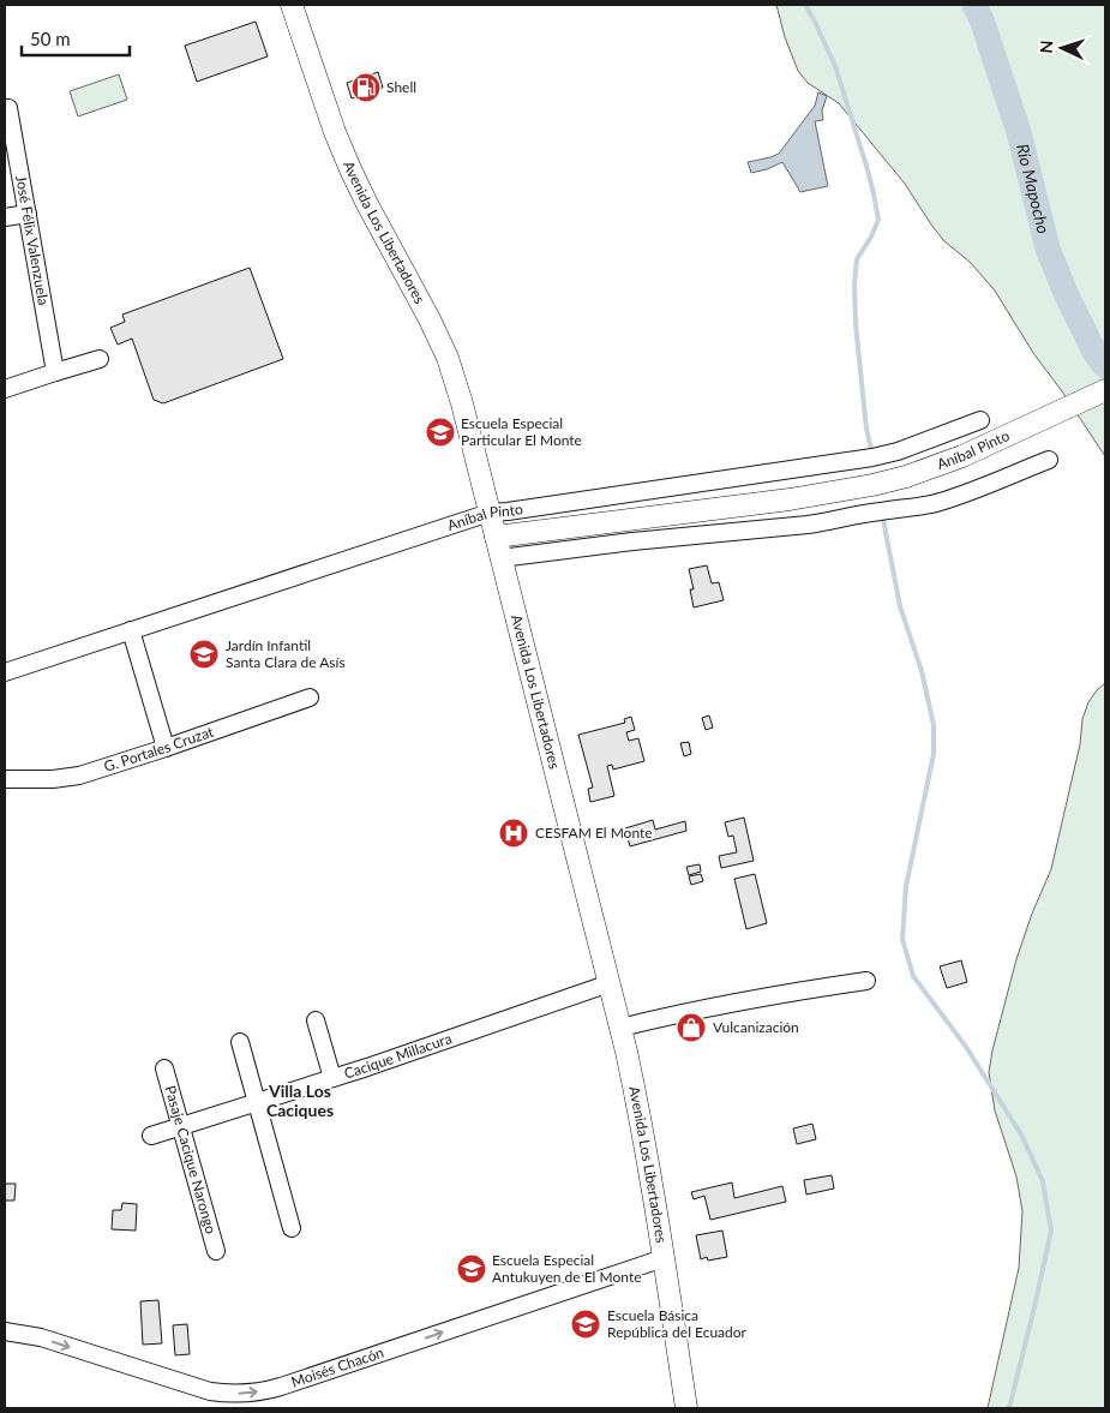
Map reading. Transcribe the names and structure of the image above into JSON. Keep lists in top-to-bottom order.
{
  "streets": {
    "main road": ["Avenida Los Libertadores", "Aníbal Pinto"],
    "street": [
      "José Félix Valenzuela",
      "G. Portales Cruzat",
      "Cacique Millacura",
      "Pasaje Cacique Narongo",
      "Moisés Chacón"
    ]
  },
  "crossings": [
    ["Avenida Los Libertadores", "Aníbal Pinto"],
    ["Avenida Los Libertadores", "Cacique Millacura"],
    ["Avenida Los Libertadores", "Moisés Chacón"],
    ["Cacique Millacura", "Pasaje Cacique Narongo"]
  ],
  "one_way": ["Moisés Chacón"],
  "districts": ["Villa Los Caciques"],
  "water": ["Río Mapocho"],
  "places": {
    "fuel station": ["Shell"],
    "school or university": [
      "Escuela Especial Particular El Monte",
      "Jardín Infantil Santa Clara de Asís",
      "Escuela Especial Antukuyen de El Monte",
      "Escuela Básica República del Ecuador"
    ],
    "hospital": ["CESFAM El Monte"],
    "shop": ["Vulcanización"]
  },
  "scale_bar": "50 m",
  "north": "left"
}
